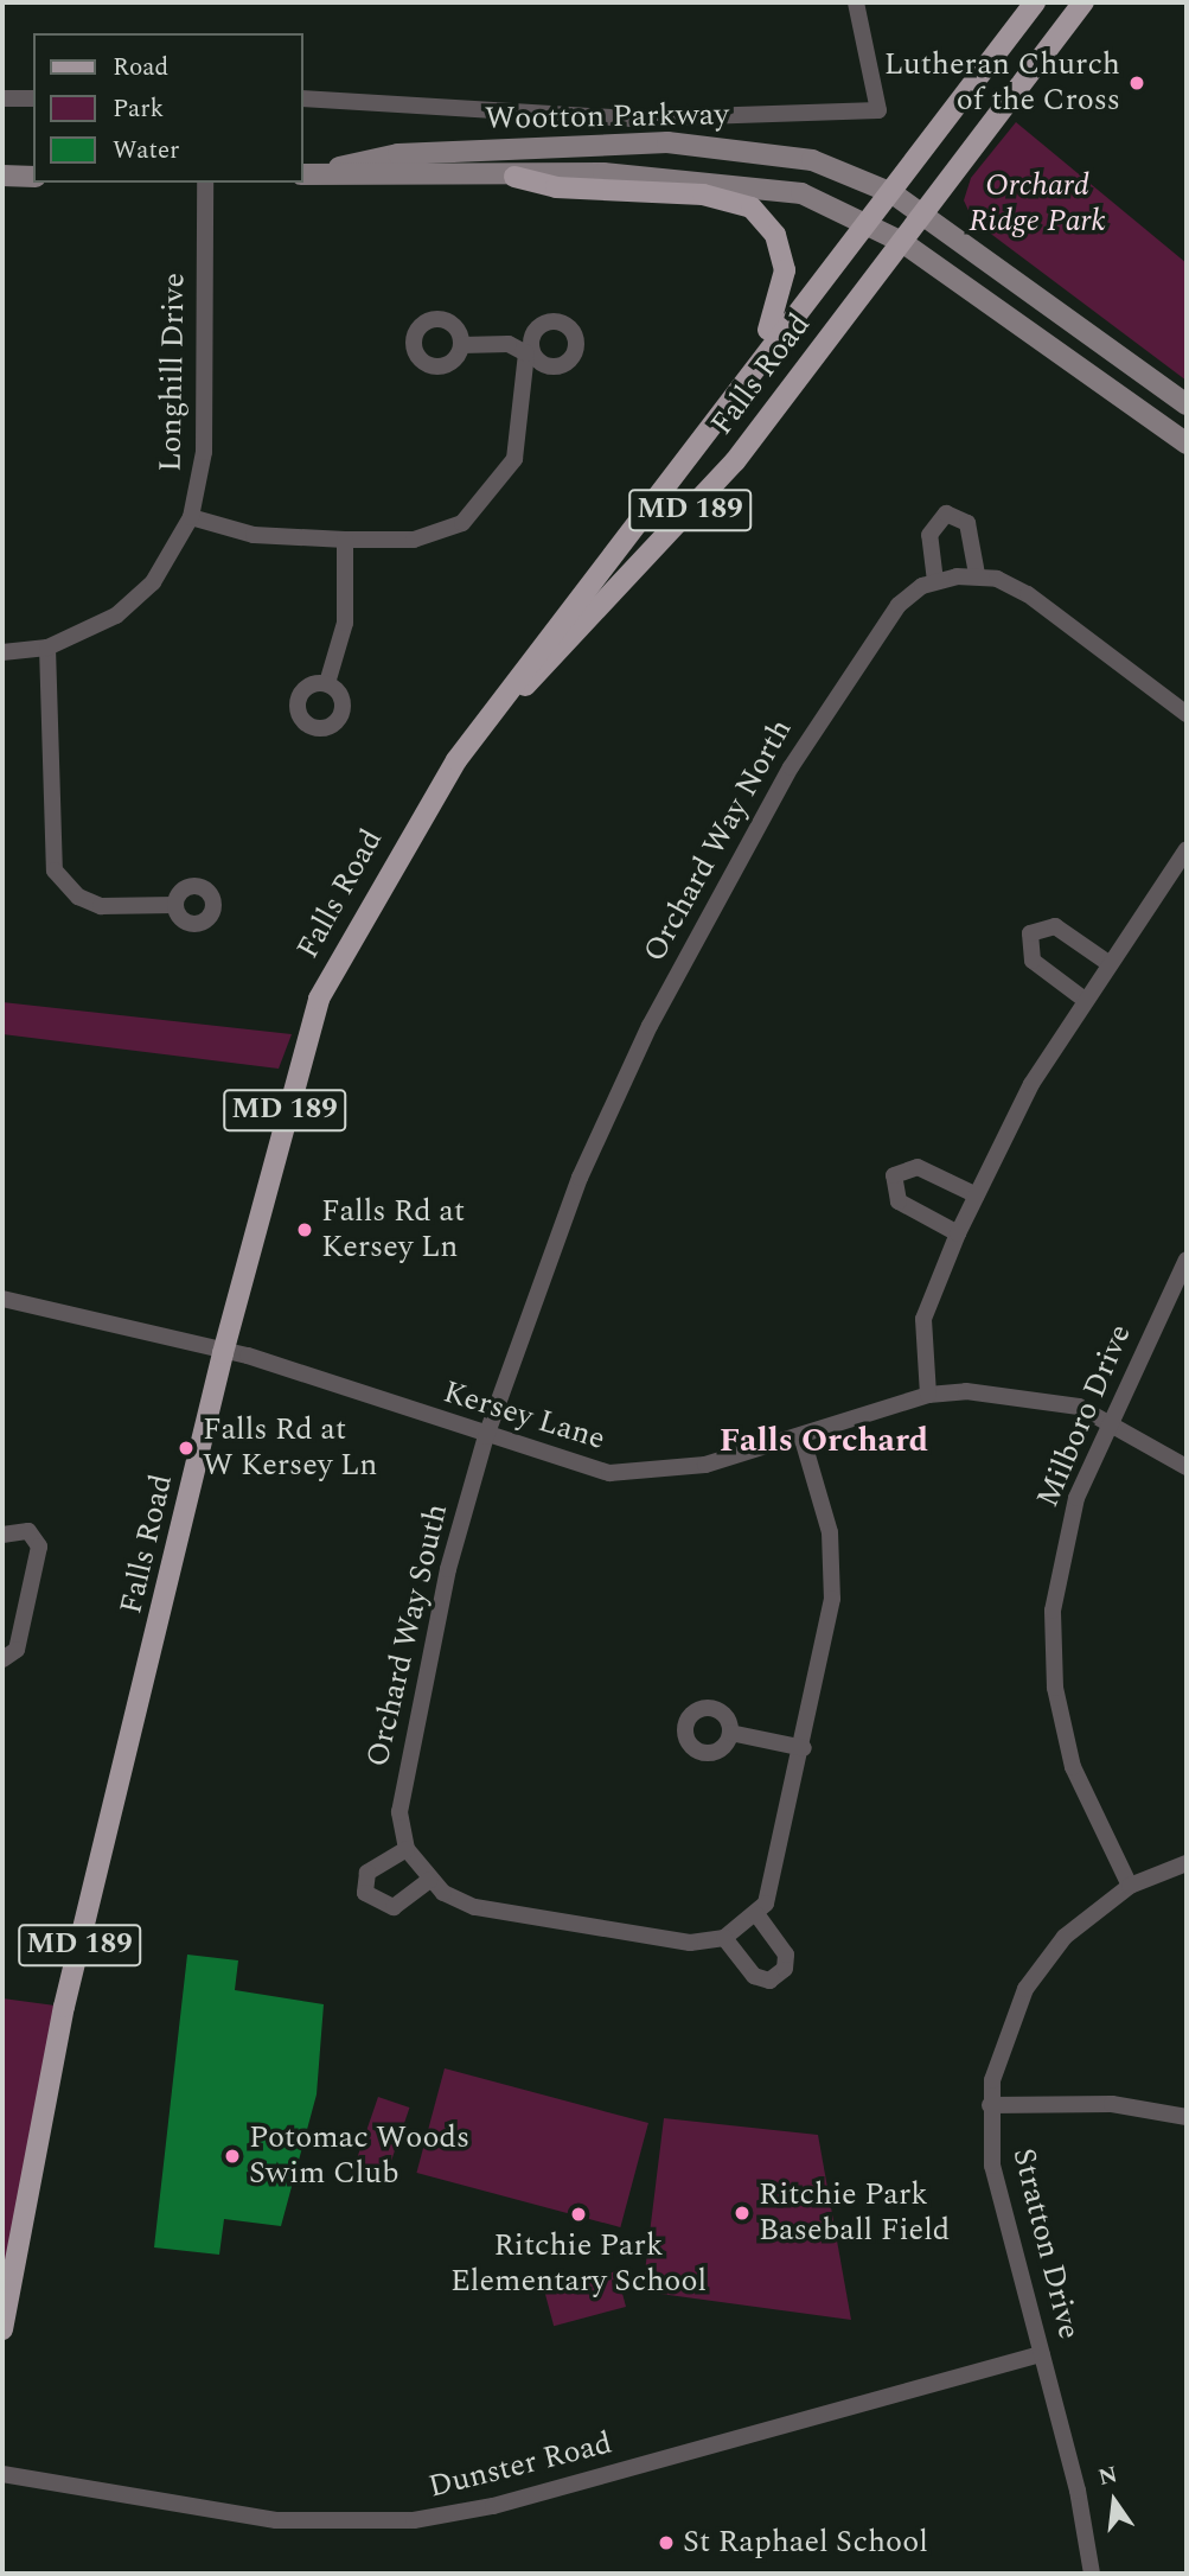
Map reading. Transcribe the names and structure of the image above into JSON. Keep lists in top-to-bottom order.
{
  "streets": {
    "main road": ["Wootton Parkway", "Falls Road", "MD 189"],
    "street": [
      "Longhill Drive",
      "Orchard Way North",
      "Kersey Lane",
      "Milboro Drive",
      "Orchard Way South",
      "Stratton Drive",
      "Dunster Road"
    ]
  },
  "crossings": [
    ["Wootton Parkway", "Falls Road"],
    ["Falls Road", "Kersey Lane"],
    ["Orchard Way North", "Kersey Lane"],
    ["Orchard Way North", "Orchard Way South"],
    ["Kersey Lane", "Milboro Drive"],
    ["Kersey Lane", "Orchard Way South"],
    ["Milboro Drive", "Stratton Drive"],
    ["Stratton Drive", "Dunster Road"]
  ],
  "districts": ["Falls Orchard"],
  "parks": ["Orchard Ridge Park"],
  "places": [
    "Lutheran Church of the Cross",
    "Falls Rd at Kersey Ln",
    "Falls Rd at W Kersey Ln",
    "Potomac Woods Swim Club",
    "Ritchie Park Baseball Field",
    "Ritchie Park Elementary School",
    "St Raphael School"
  ],
  "legend": ["Road", "Park", "Water"],
  "north": "top"
}
